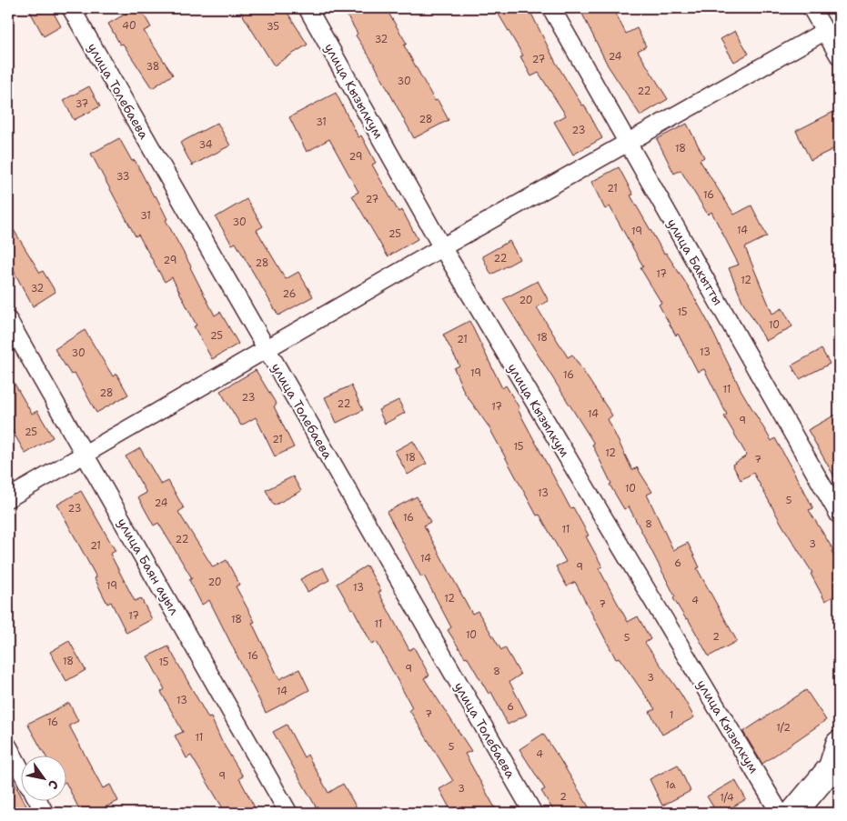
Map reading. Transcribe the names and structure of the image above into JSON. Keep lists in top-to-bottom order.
{
  "streets": {
    "street": [
      "улица Толебаева",
      "улица Кызылкум",
      "улица Бакытты",
      "улица Баян ауыл"
    ]
  },
  "house_numbers": [
    "40",
    "35",
    "32",
    "24",
    "27",
    "38",
    "30",
    "22",
    "37",
    "28",
    "31",
    "23",
    "34",
    "18",
    "29",
    "33",
    "21",
    "16",
    "27",
    "31",
    "30",
    "14",
    "19",
    "25",
    "22",
    "29",
    "28",
    "17",
    "12",
    "32",
    "26",
    "20",
    "15",
    "10",
    "25",
    "18",
    "21",
    "13",
    "30",
    "19",
    "16",
    "11",
    "28",
    "23",
    "22",
    "17",
    "14",
    "9",
    "25",
    "21",
    "15",
    "12",
    "18",
    "7",
    "10",
    "13",
    "5",
    "24",
    "23",
    "16",
    "8",
    "11",
    "22",
    "3",
    "21",
    "14",
    "6",
    "9",
    "20",
    "19",
    "13",
    "12",
    "4",
    "7",
    "17",
    "18",
    "11",
    "10",
    "2",
    "5",
    "16",
    "18",
    "15",
    "9",
    "8",
    "3",
    "14",
    "13",
    "6",
    "7",
    "1",
    "16",
    "1/2",
    "11",
    "5",
    "4",
    "9",
    "1а",
    "3",
    "2",
    "1/4"
  ],
  "north": "bottom right"
}
